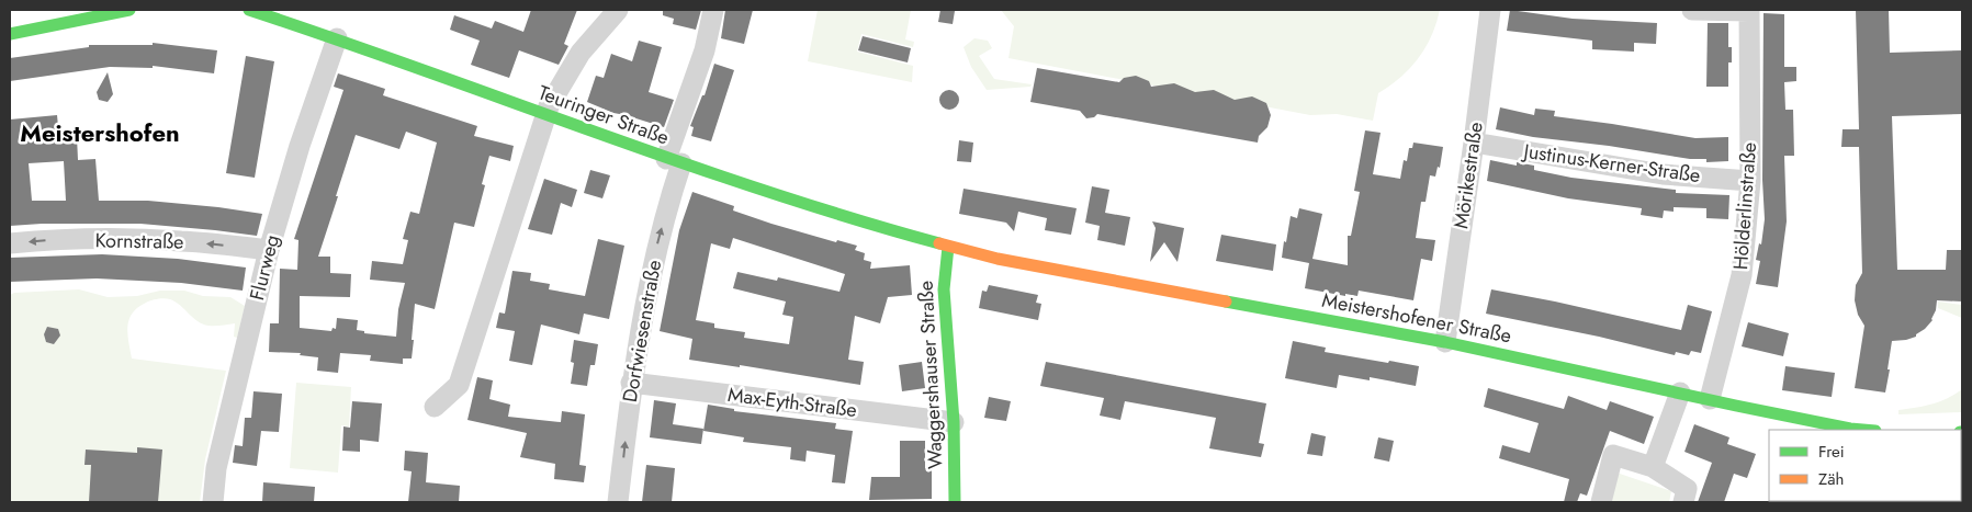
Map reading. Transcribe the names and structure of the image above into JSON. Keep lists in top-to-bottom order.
{
  "streets": {
    "street": [
      "Teuringer Straße",
      "Justinus-Kerner-Straße",
      "Mörikestraße",
      "Hölderlinstraße",
      "Kornstraße",
      "Flurweg",
      "Meistershofener Straße",
      "Dorfwiesenstraße",
      "Waggershauser Straße",
      "Max-Eyth-Straße"
    ]
  },
  "crossings": [
    ["Teuringer Straße", "Flurweg"],
    ["Teuringer Straße", "Meistershofener Straße"],
    ["Teuringer Straße", "Dorfwiesenstraße"],
    ["Teuringer Straße", "Waggershauser Straße"],
    ["Justinus-Kerner-Straße", "Mörikestraße"],
    ["Justinus-Kerner-Straße", "Hölderlinstraße"],
    ["Mörikestraße", "Meistershofener Straße"],
    ["Hölderlinstraße", "Meistershofener Straße"],
    ["Kornstraße", "Flurweg"],
    ["Meistershofener Straße", "Waggershauser Straße"],
    ["Dorfwiesenstraße", "Max-Eyth-Straße"],
    ["Waggershauser Straße", "Max-Eyth-Straße"]
  ],
  "one_way": ["Kornstraße"],
  "districts": ["Meistershofen"],
  "legend": ["Frei", "Zäh"]
}
